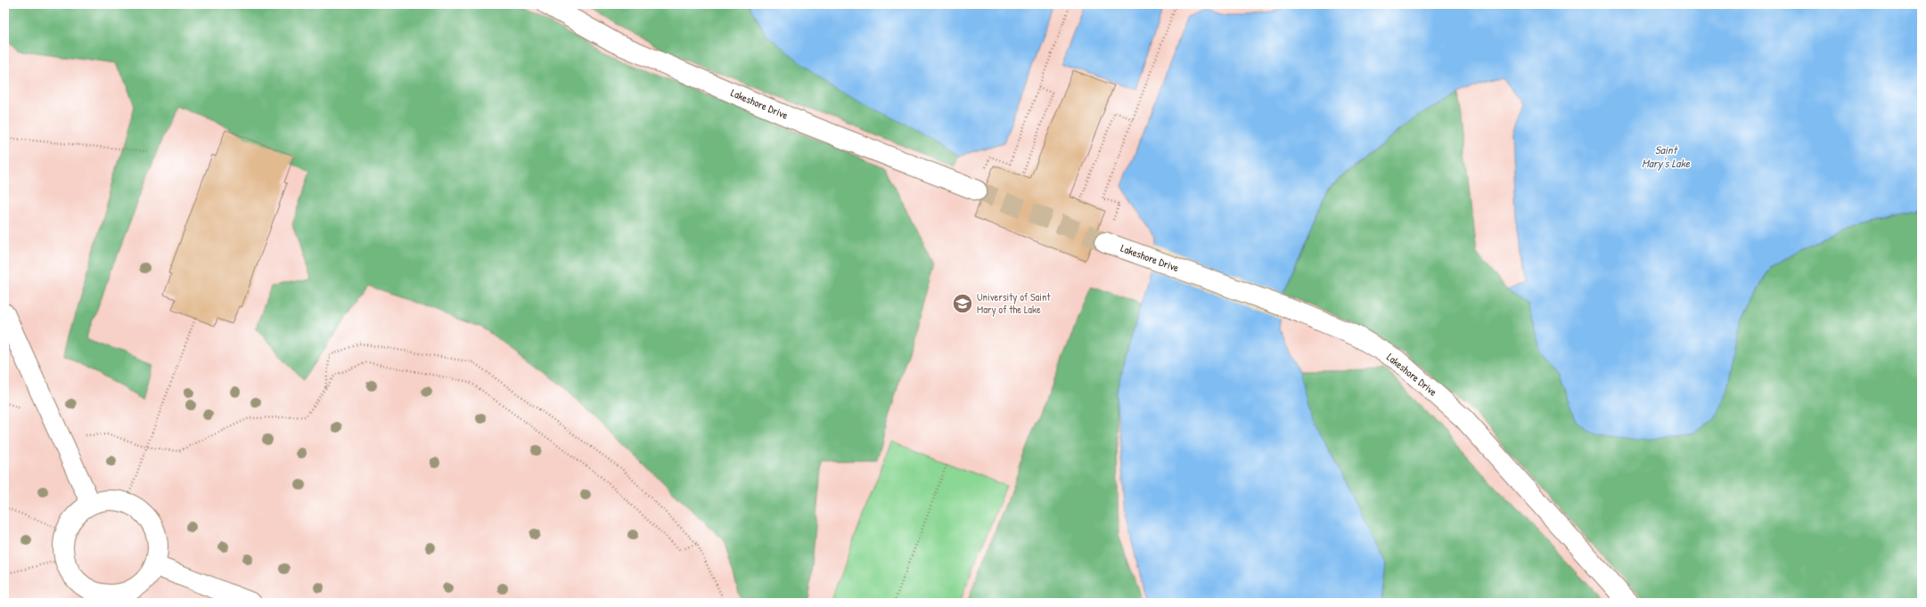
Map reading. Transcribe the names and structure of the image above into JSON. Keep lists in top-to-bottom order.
{
  "streets": {
    "lane": ["Lakeshore Drive"]
  },
  "water": ["Saint Mary's Lake"],
  "places": {
    "school or university": ["University of Saint Mary of the Lake"]
  }
}
